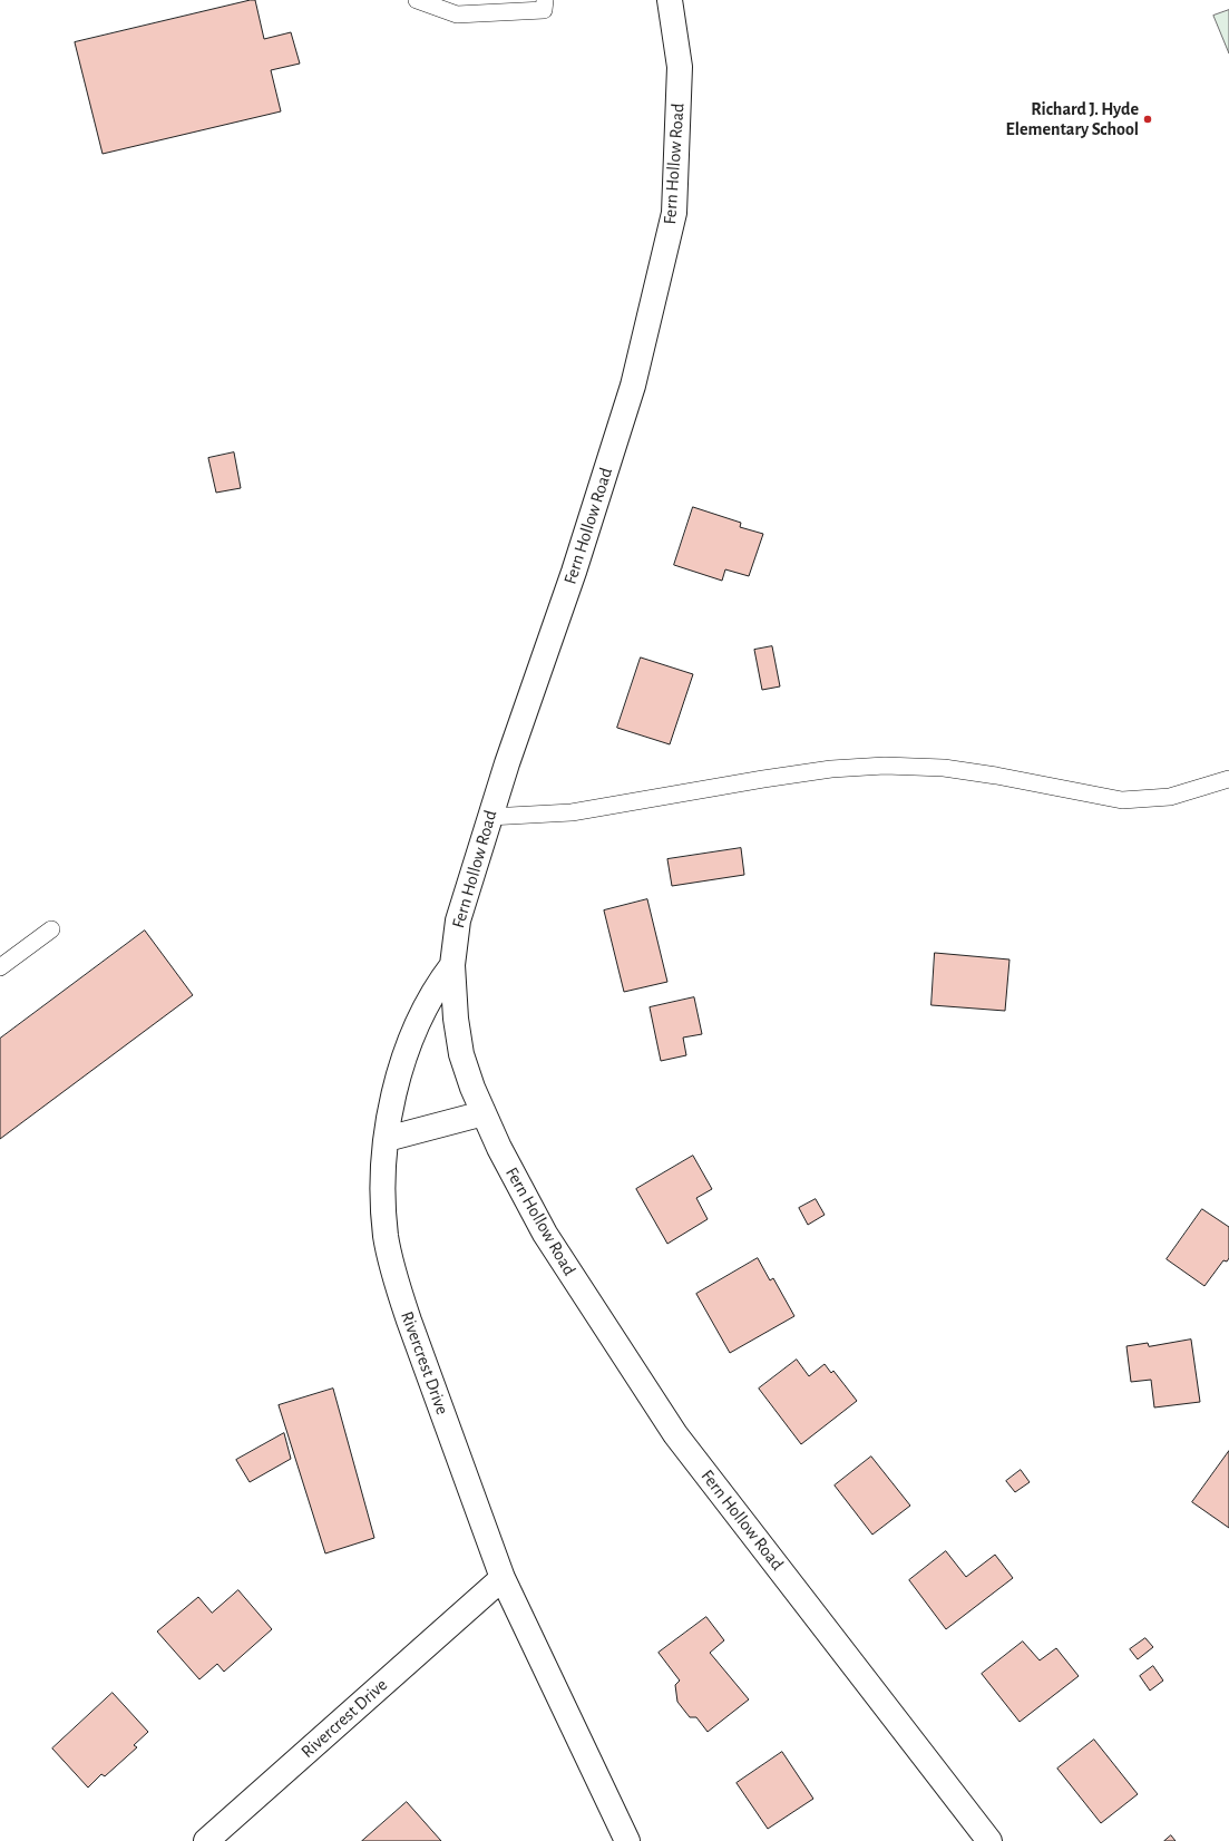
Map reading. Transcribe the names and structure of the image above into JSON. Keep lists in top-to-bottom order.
{
  "streets": {
    "street": ["Fern Hollow Road", "Rivercrest Drive"]
  },
  "crossings": [
    ["Fern Hollow Road", "Rivercrest Drive"]
  ],
  "places": ["Richard J. Hyde Elementary School"]
}
